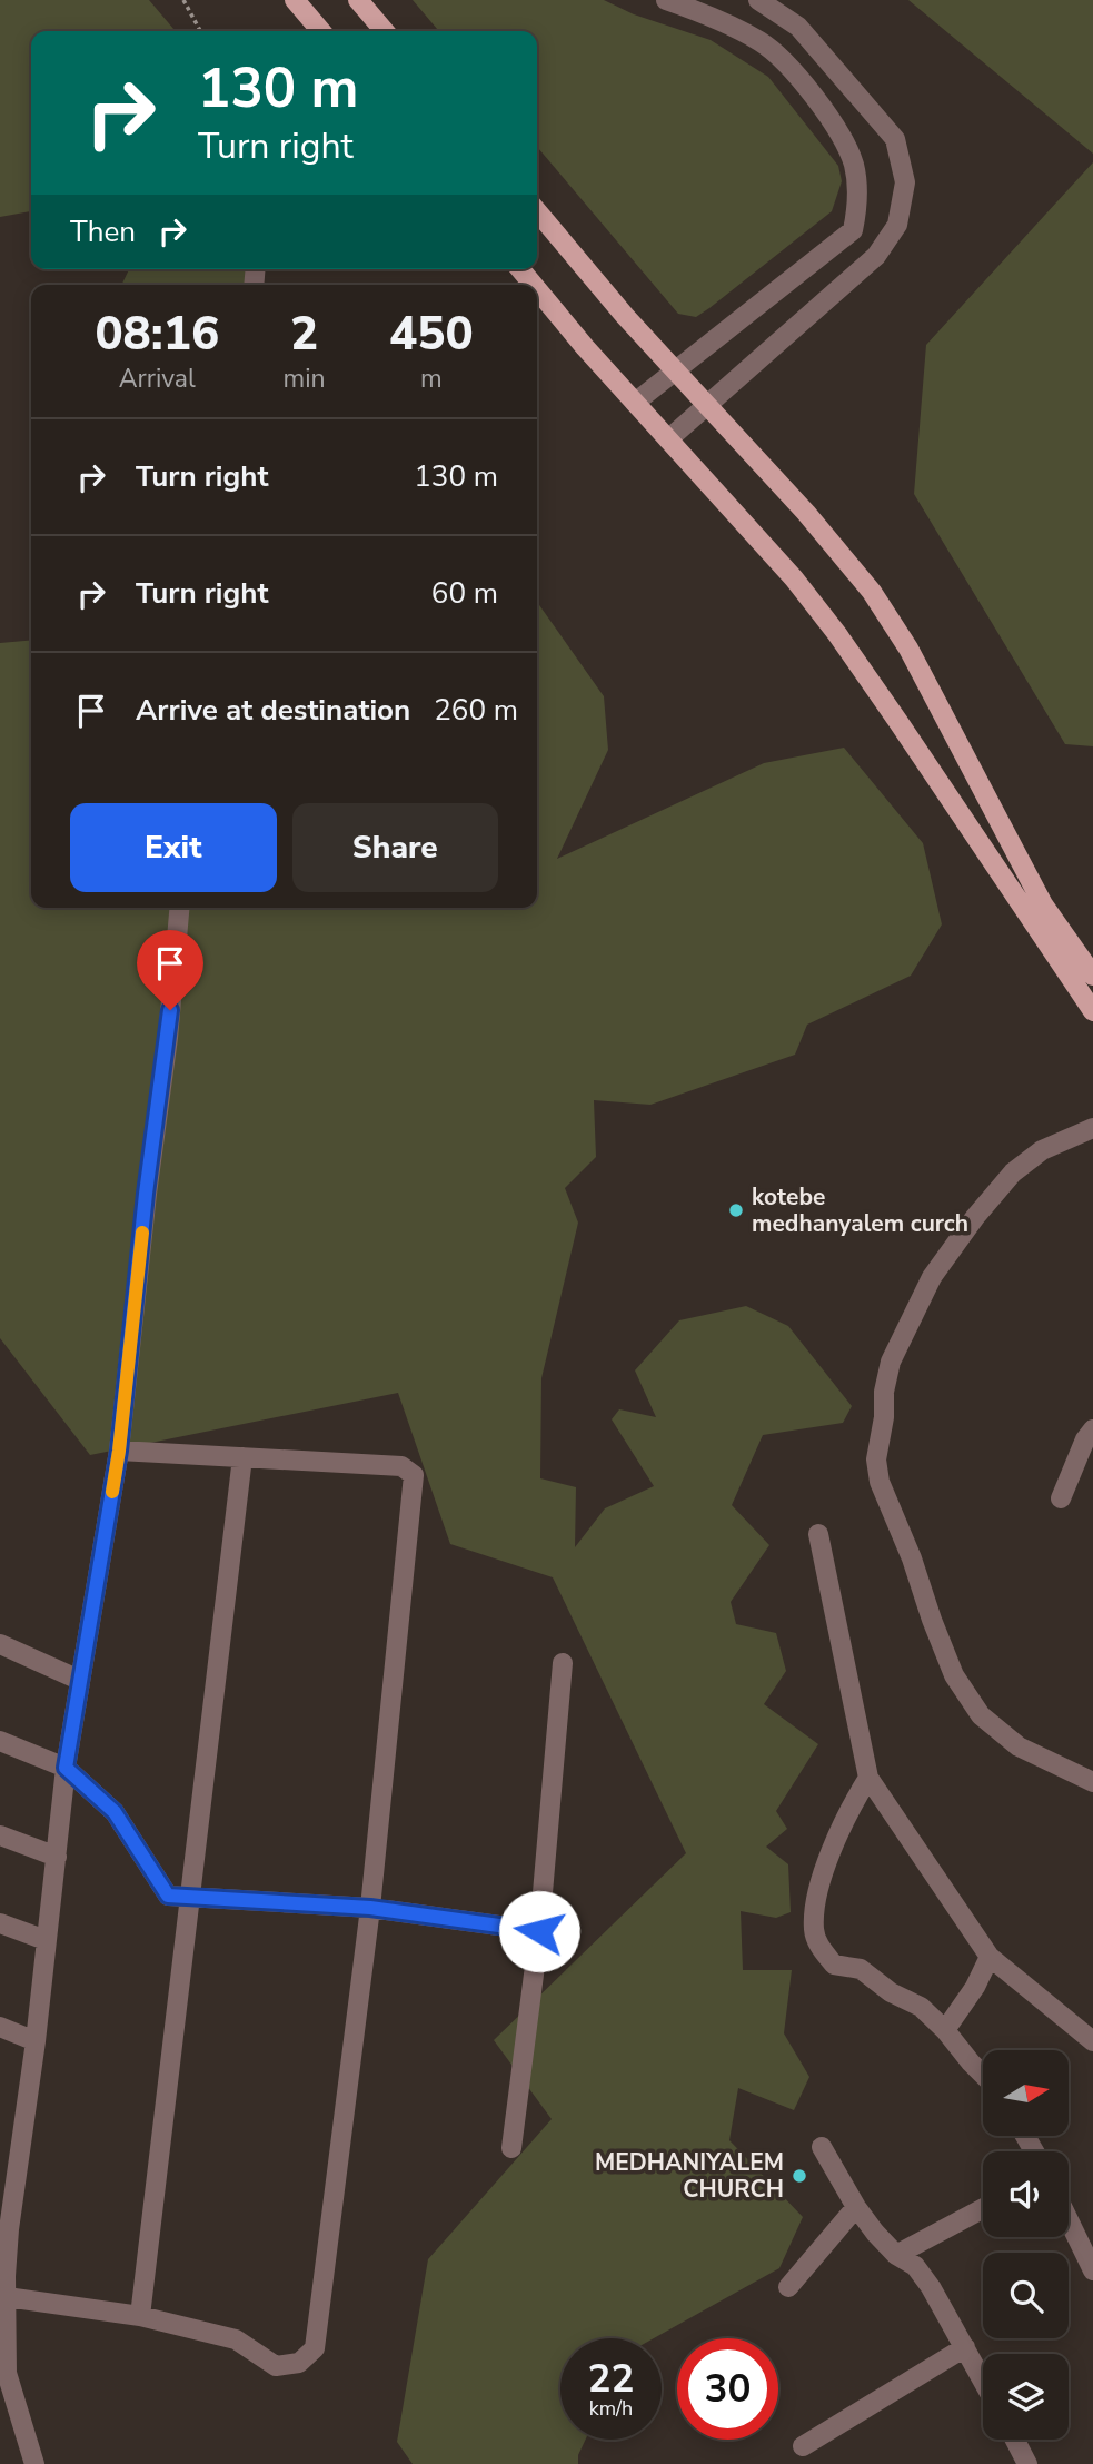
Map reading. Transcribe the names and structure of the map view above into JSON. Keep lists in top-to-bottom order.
{
  "places": ["kotebe medhanyalem curch", "MEDHANIYALEM CHURCH"],
  "north": "right",
  "page": {
    "turn": ["130 m", "Turn right"],
    "then": "Then",
    "eta": [
      "08:16",
      "Arrival",
      "2",
      "min",
      "450",
      "m"
    ],
    "list": [
      {
        "name": "Turn right",
        "value": "130 m"
      },
      {
        "name": "Turn right",
        "value": "60 m"
      },
      {
        "name": "Arrive at destination",
        "value": "260 m"
      }
    ],
    "buttons": ["Exit", "Share"],
    "speed": "22 km/h",
    "limit": "30"
  }
}
